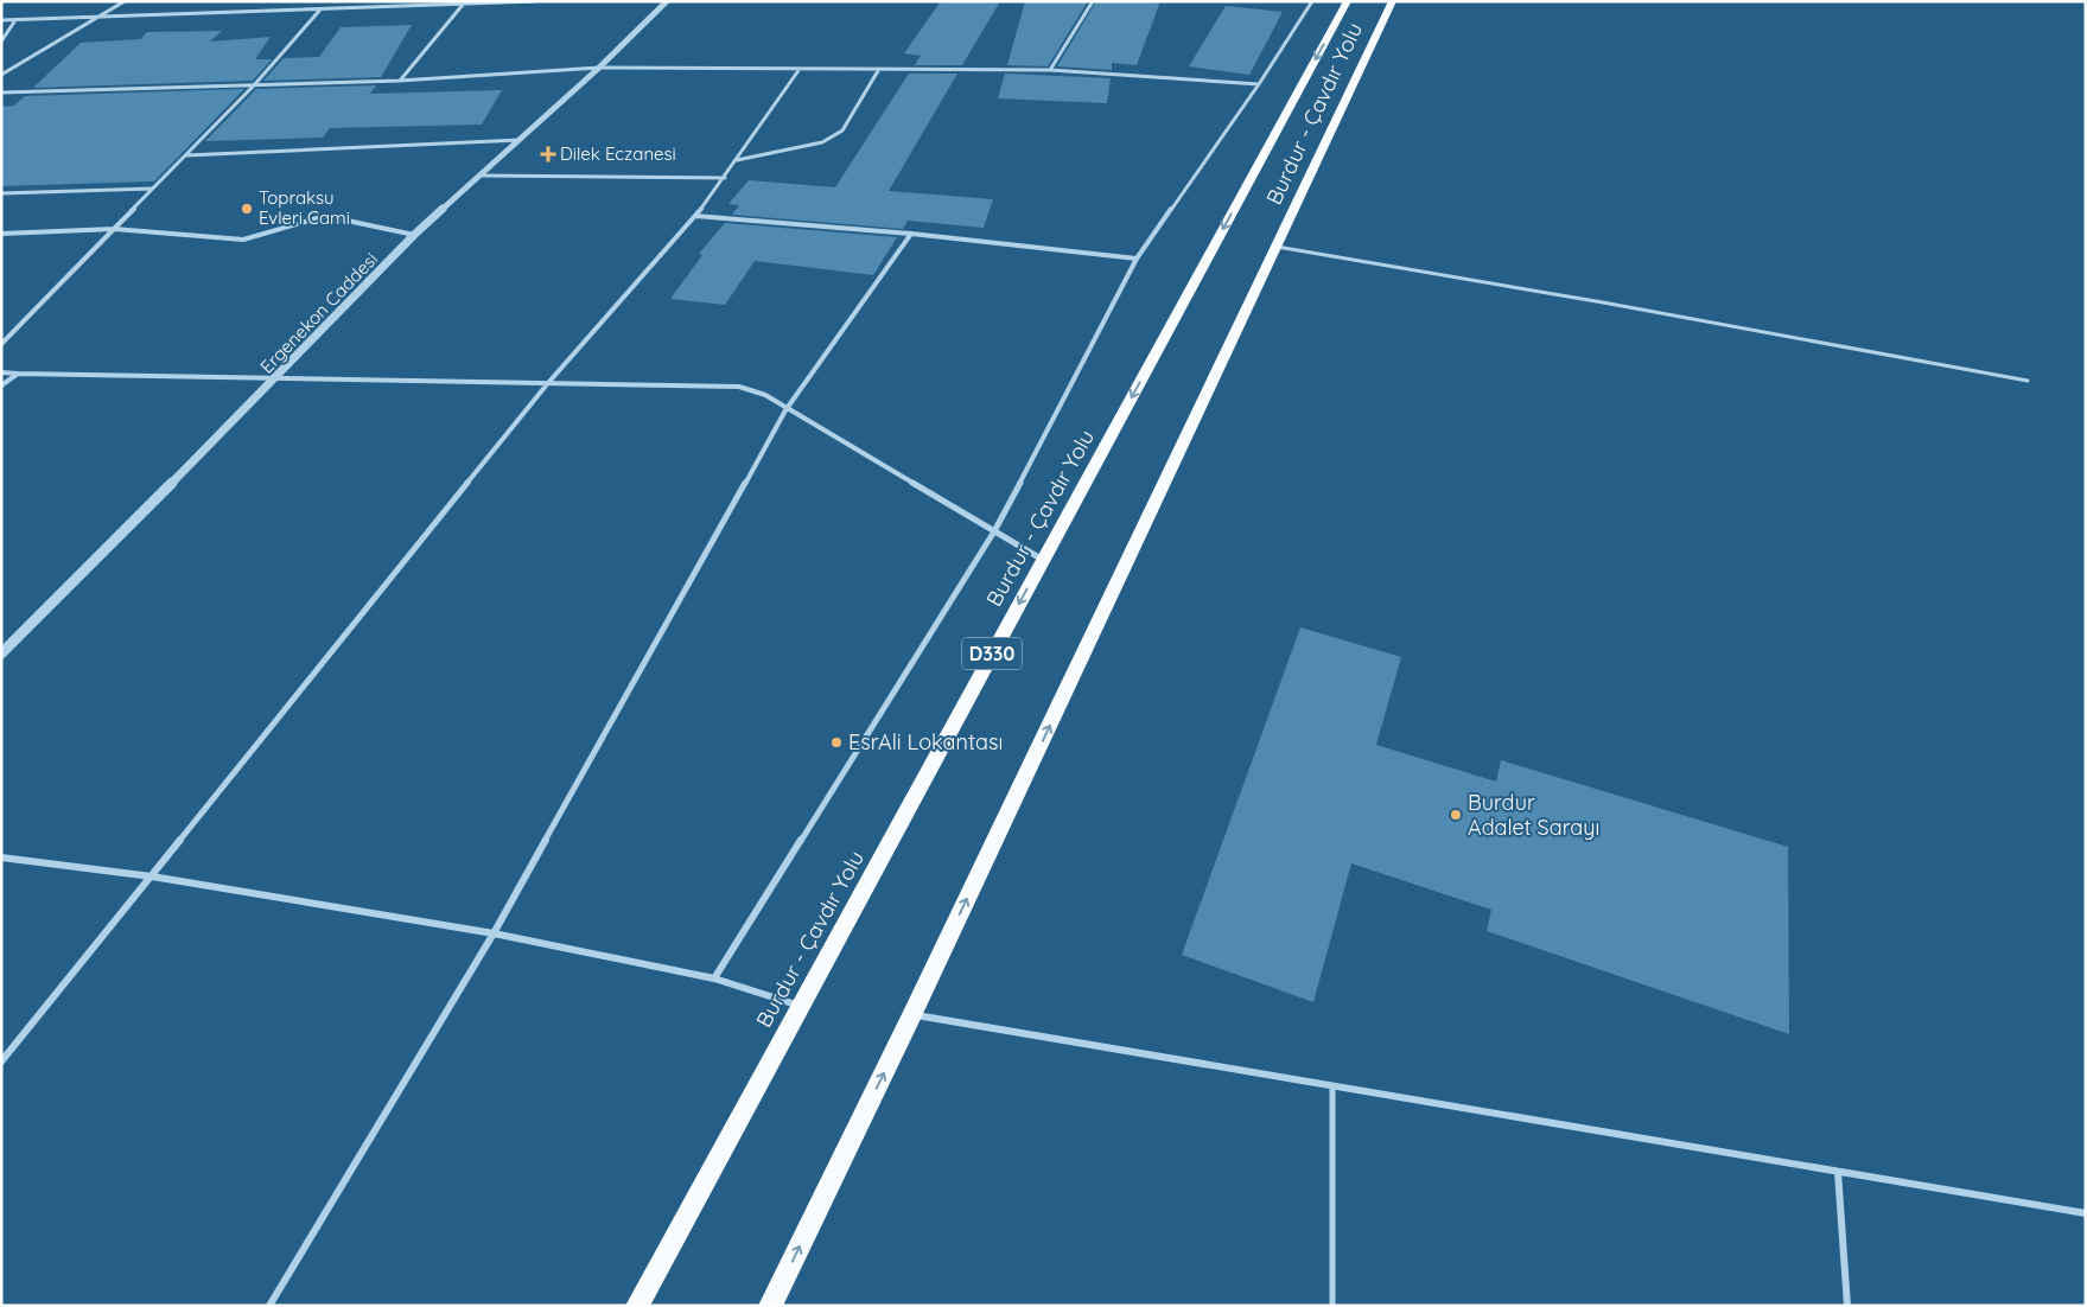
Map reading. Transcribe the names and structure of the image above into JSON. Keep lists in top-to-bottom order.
{
  "streets": {
    "highway": ["Burdur - Çavdır Yolu", "D330"],
    "street": ["Ergenekon Caddesi"]
  },
  "places": {
    "health": ["Dilek Eczanesi"],
    "other": ["Topraksu Evleri Cami", "EsrAli Lokantası", "Burdur Adalet Sarayı"]
  }
}
